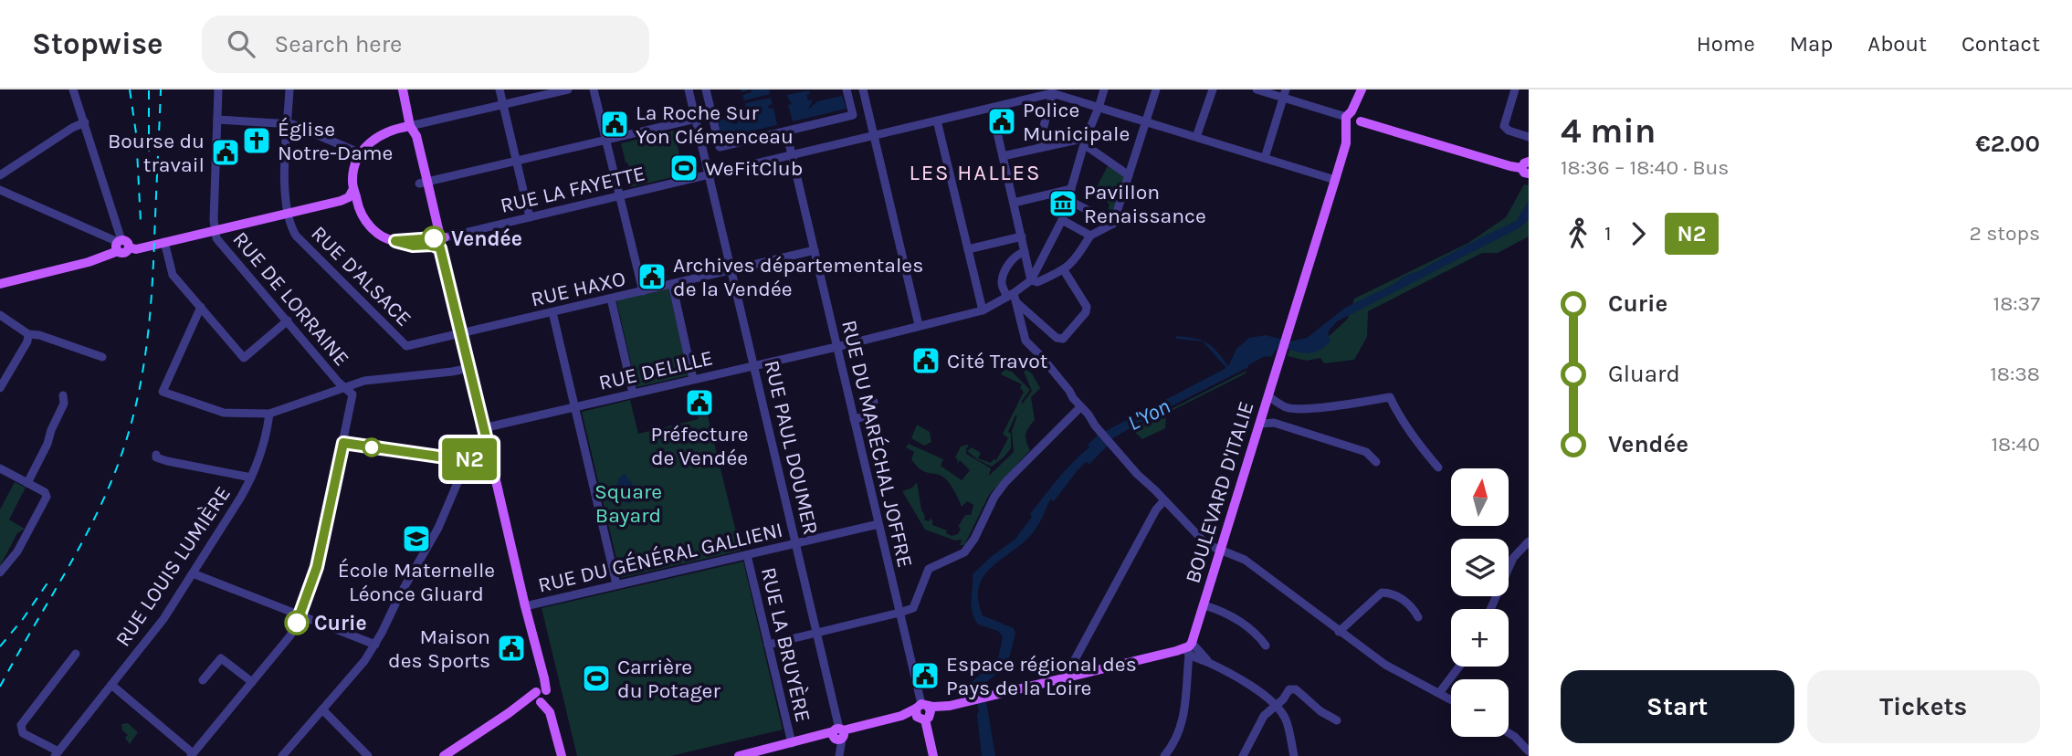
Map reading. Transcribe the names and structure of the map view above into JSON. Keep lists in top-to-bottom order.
{
  "streets": {
    "main road": ["BOULEVARD D'ITALIE"],
    "street": [
      "RUE LA FAYETTE",
      "RUE D'ALSACE",
      "RUE HAXO",
      "RUE DE LORRAINE",
      "RUE DELILLE",
      "RUE DU MARÉCHAL JOFFRE",
      "RUE PAUL DOUMER",
      "RUE DU GÉNÉRAL GALLIENI",
      "RUE LOUIS LUMIÈRE",
      "RUE LA BRUYÈRE"
    ]
  },
  "crossings": [
    ["RUE LA FAYETTE", "RUE DU MARÉCHAL JOFFRE"],
    ["RUE LA FAYETTE", "RUE PAUL DOUMER"],
    ["RUE D'ALSACE", "RUE HAXO"],
    ["RUE HAXO", "RUE DU MARÉCHAL JOFFRE"],
    ["RUE HAXO", "RUE PAUL DOUMER"],
    ["RUE DELILLE", "RUE DU MARÉCHAL JOFFRE"],
    ["RUE DELILLE", "RUE PAUL DOUMER"],
    ["RUE DU MARÉCHAL JOFFRE", "RUE DU GÉNÉRAL GALLIENI"],
    ["RUE PAUL DOUMER", "RUE DU GÉNÉRAL GALLIENI"],
    ["RUE DU GÉNÉRAL GALLIENI", "RUE LA BRUYÈRE"]
  ],
  "districts": ["LES HALLES"],
  "water": ["L'Yon"],
  "parks": ["Square Bayard"],
  "places": {
    "public building": [
      "Police Municipale",
      "La Roche Sur Yon Clémenceau",
      "Bourse du travail",
      "Archives départementales de la Vendée",
      "Cité Travot",
      "Préfecture de Vendée",
      "Maison des Sports",
      "Espace régional des Pays de la Loire"
    ],
    "church": ["Église Notre-Dame"],
    "sports": ["WeFitClub", "Carrière du Potager"],
    "museum": ["Pavillon Renaissance"],
    "other": ["Vendée", "Curie"],
    "school or university": ["École Maternelle Léonce Gluard"]
  },
  "lines": ["bus line N2"],
  "north": "top",
  "page": {
    "header": "Stopwise",
    "search": "Search here",
    "nav": [
      "Home",
      "Map",
      "About",
      "Contact"
    ],
    "on_map": "N2",
    "heading": ["4 min", "18:36 – 18:40 · Bus", "€2.00"],
    "legs": ["1", "N2", "2 stops"],
    "list": [
      {
        "name": "Curie",
        "value": "18:37"
      },
      {
        "name": "Gluard",
        "value": "18:38"
      },
      {
        "name": "Vendée",
        "value": "18:40"
      }
    ],
    "map_buttons": ["+", "−"],
    "buttons": ["Start", "Tickets"]
  }
}
